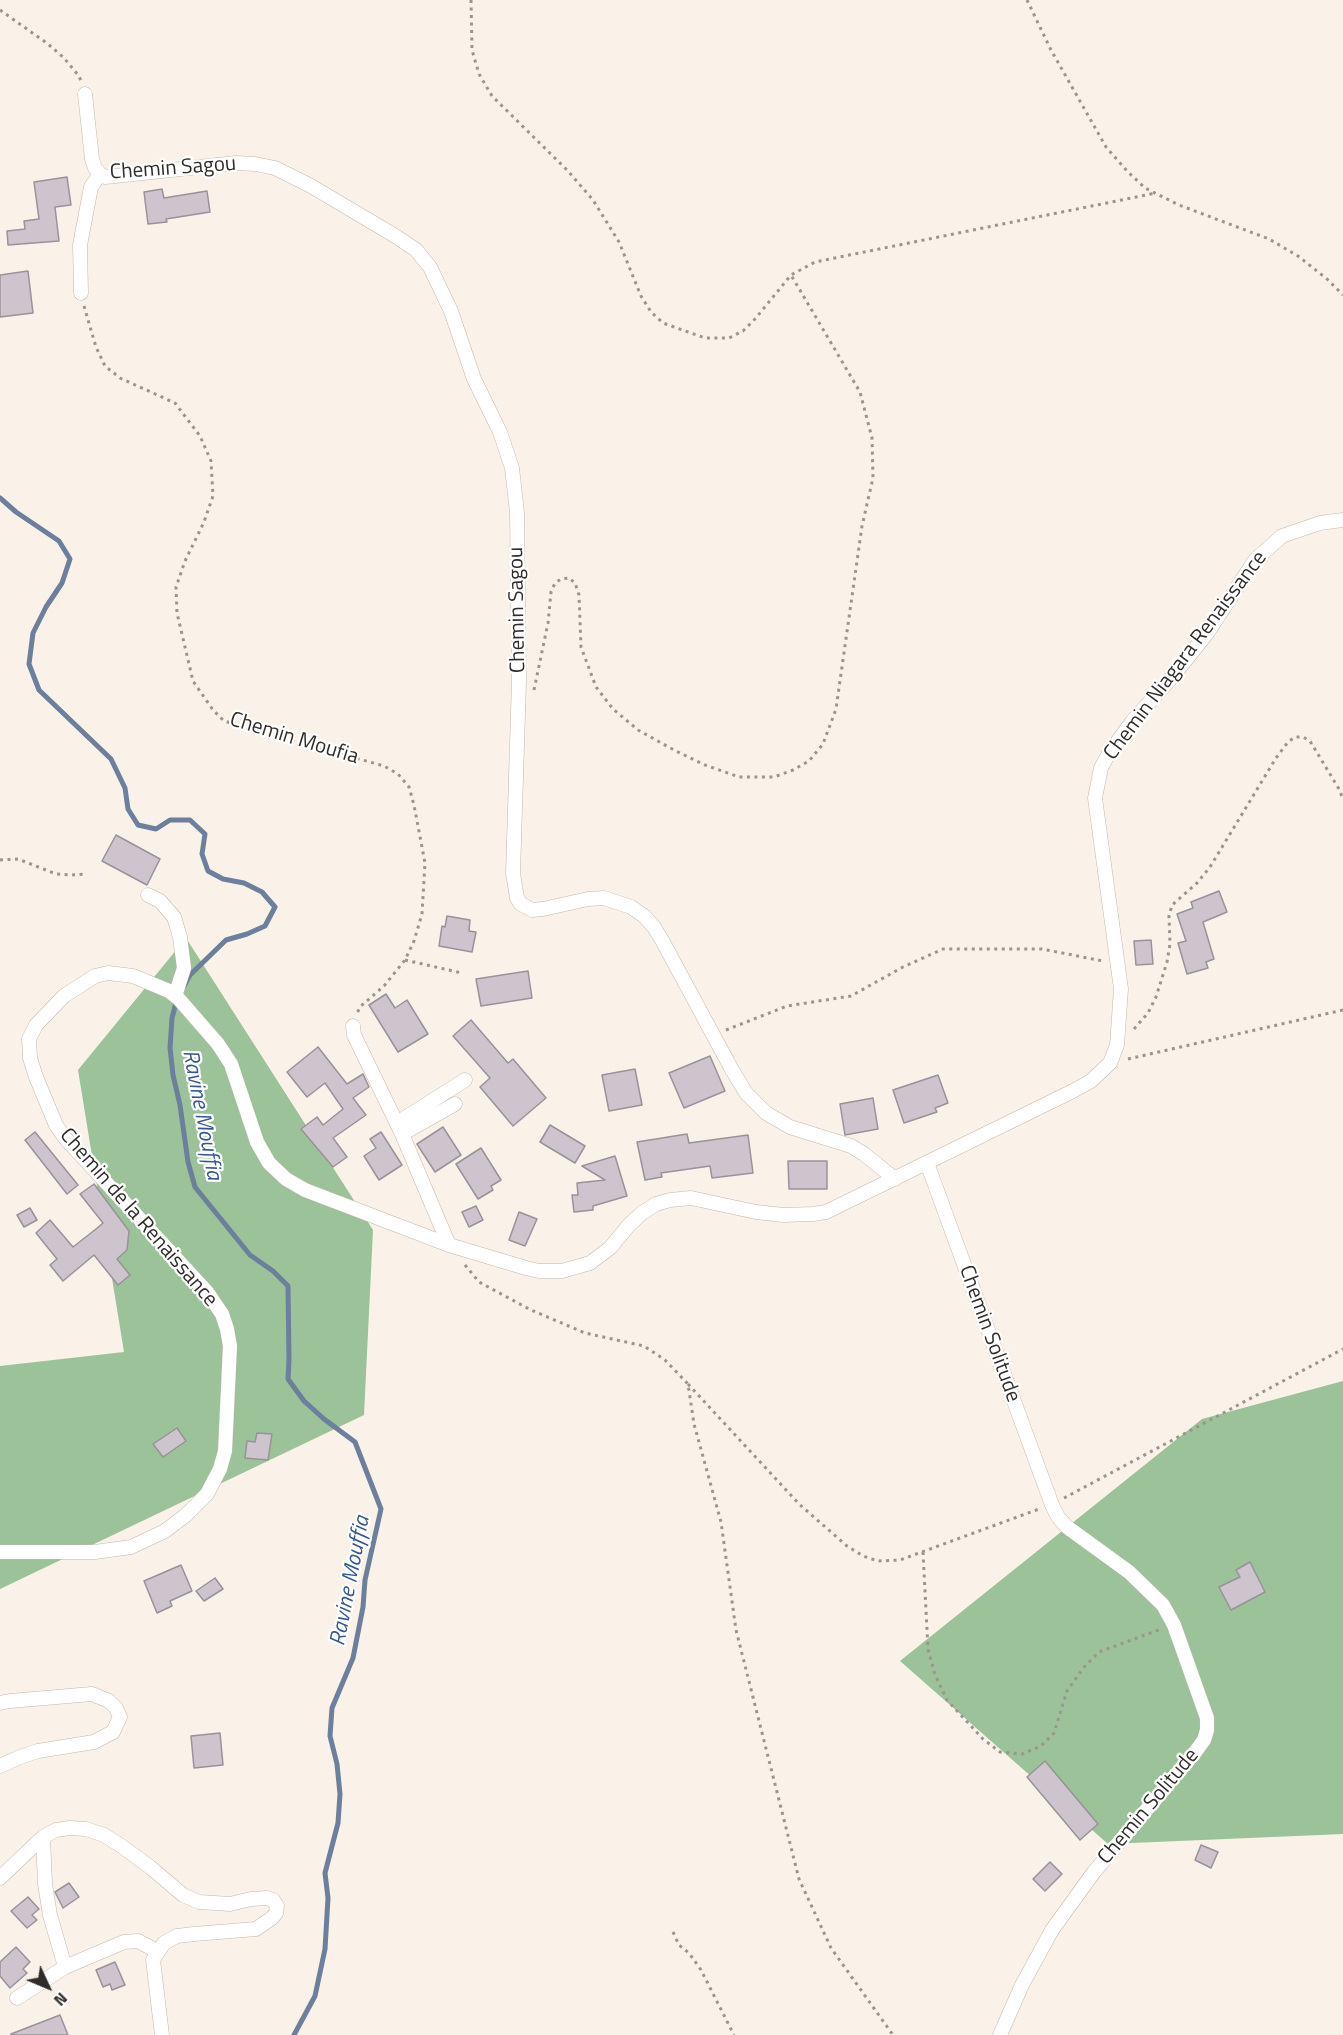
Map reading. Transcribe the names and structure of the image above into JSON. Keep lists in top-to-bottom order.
{
  "streets": {
    "street": [
      "Chemin Sagou",
      "Chemin Niagara Renaissance",
      "Chemin de la Renaissance",
      "Chemin Solitude"
    ],
    "path": ["Chemin Moufia"]
  },
  "crossings": [
    ["Chemin Sagou", "Chemin de la Renaissance"],
    ["Chemin Niagara Renaissance", "Chemin de la Renaissance"],
    ["Chemin Niagara Renaissance", "Chemin Solitude"],
    ["Chemin de la Renaissance", "Chemin Solitude"]
  ],
  "water": ["Ravine Mouffia"],
  "north": "bottom right"
}
